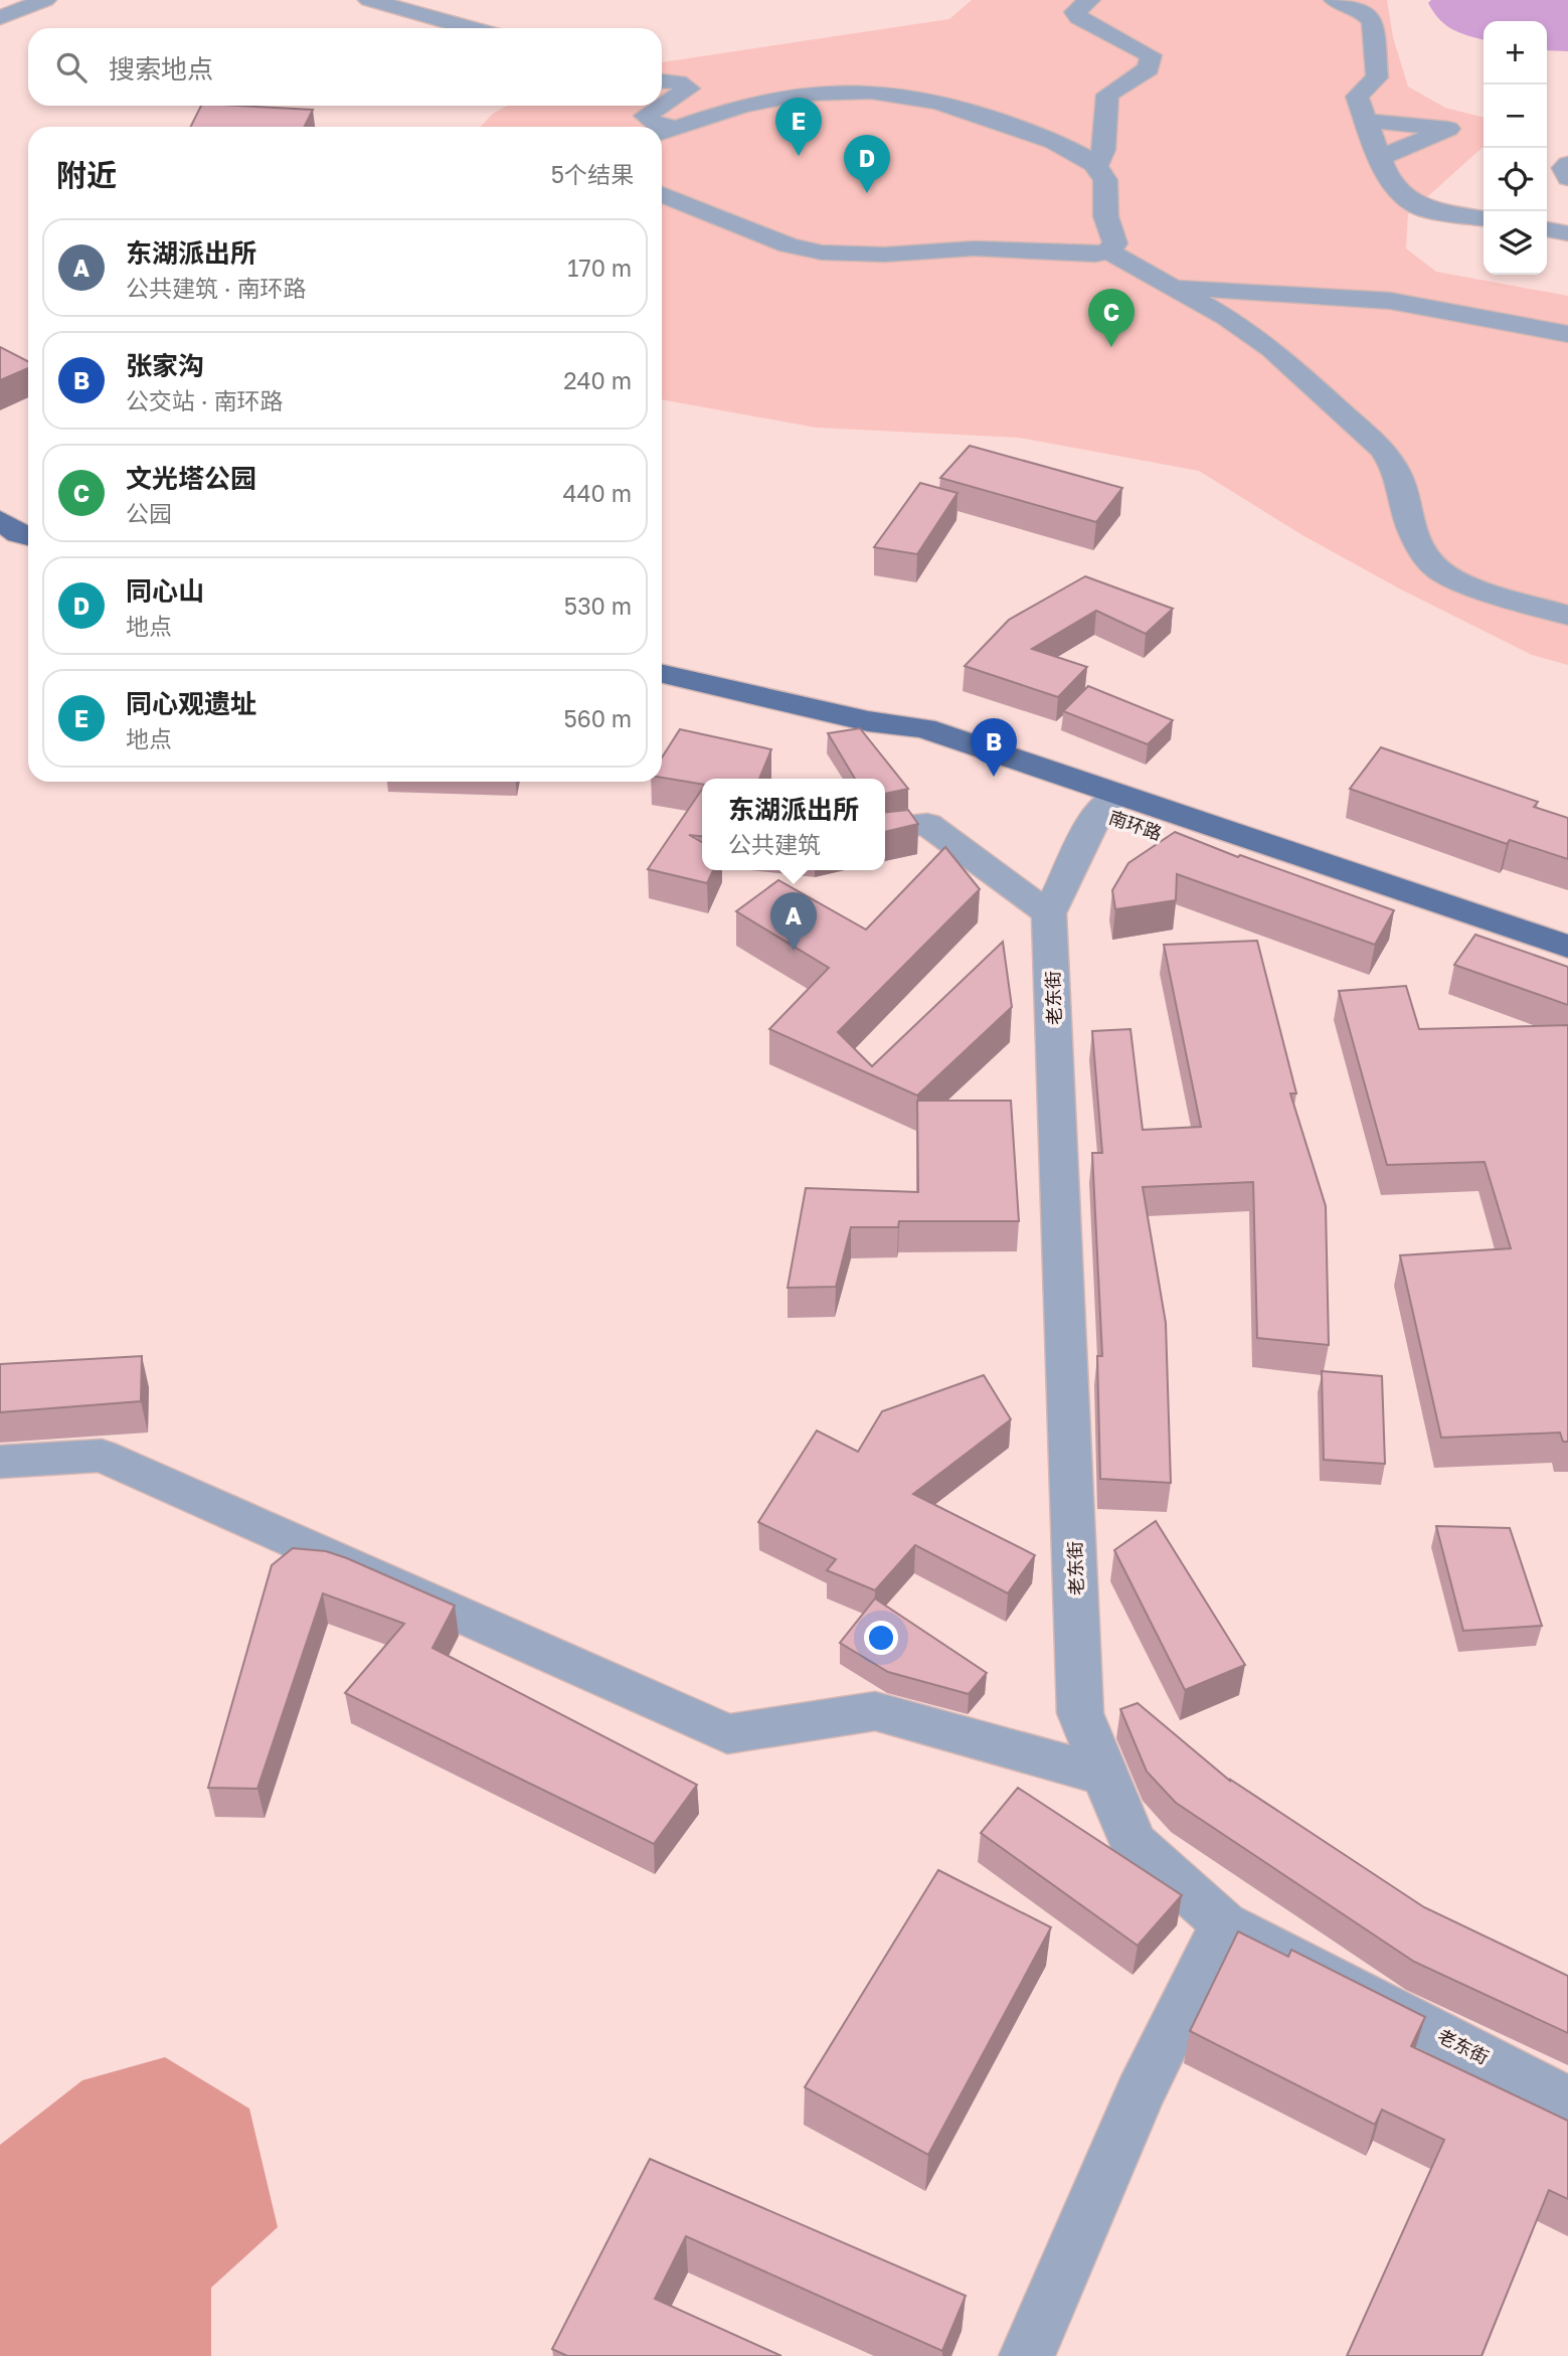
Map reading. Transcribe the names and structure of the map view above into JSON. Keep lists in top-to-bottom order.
{
  "streets": {
    "main road": ["南环路"],
    "street": ["老东街"]
  },
  "crossings": [
    ["南环路", "老东街"]
  ],
  "page": {
    "map_buttons": ["+", "−"],
    "search": "搜索地点",
    "pins": [
      "E",
      "D",
      "C",
      "B",
      "A"
    ],
    "heading": ["附近", "5个结果"],
    "list": [
      {
        "mark": "A",
        "name": "东湖派出所",
        "note": "公共建筑 · 南环路",
        "value": "170 m"
      },
      {
        "mark": "B",
        "name": "张家沟",
        "note": "公交站 · 南环路",
        "value": "240 m"
      },
      {
        "mark": "C",
        "name": "文光塔公园",
        "note": "公园",
        "value": "440 m"
      },
      {
        "mark": "D",
        "name": "同心山",
        "note": "地点",
        "value": "530 m"
      },
      {
        "mark": "E",
        "name": "同心观遗址",
        "note": "地点",
        "value": "560 m"
      }
    ],
    "popup": ["东湖派出所", "公共建筑"]
  }
}
